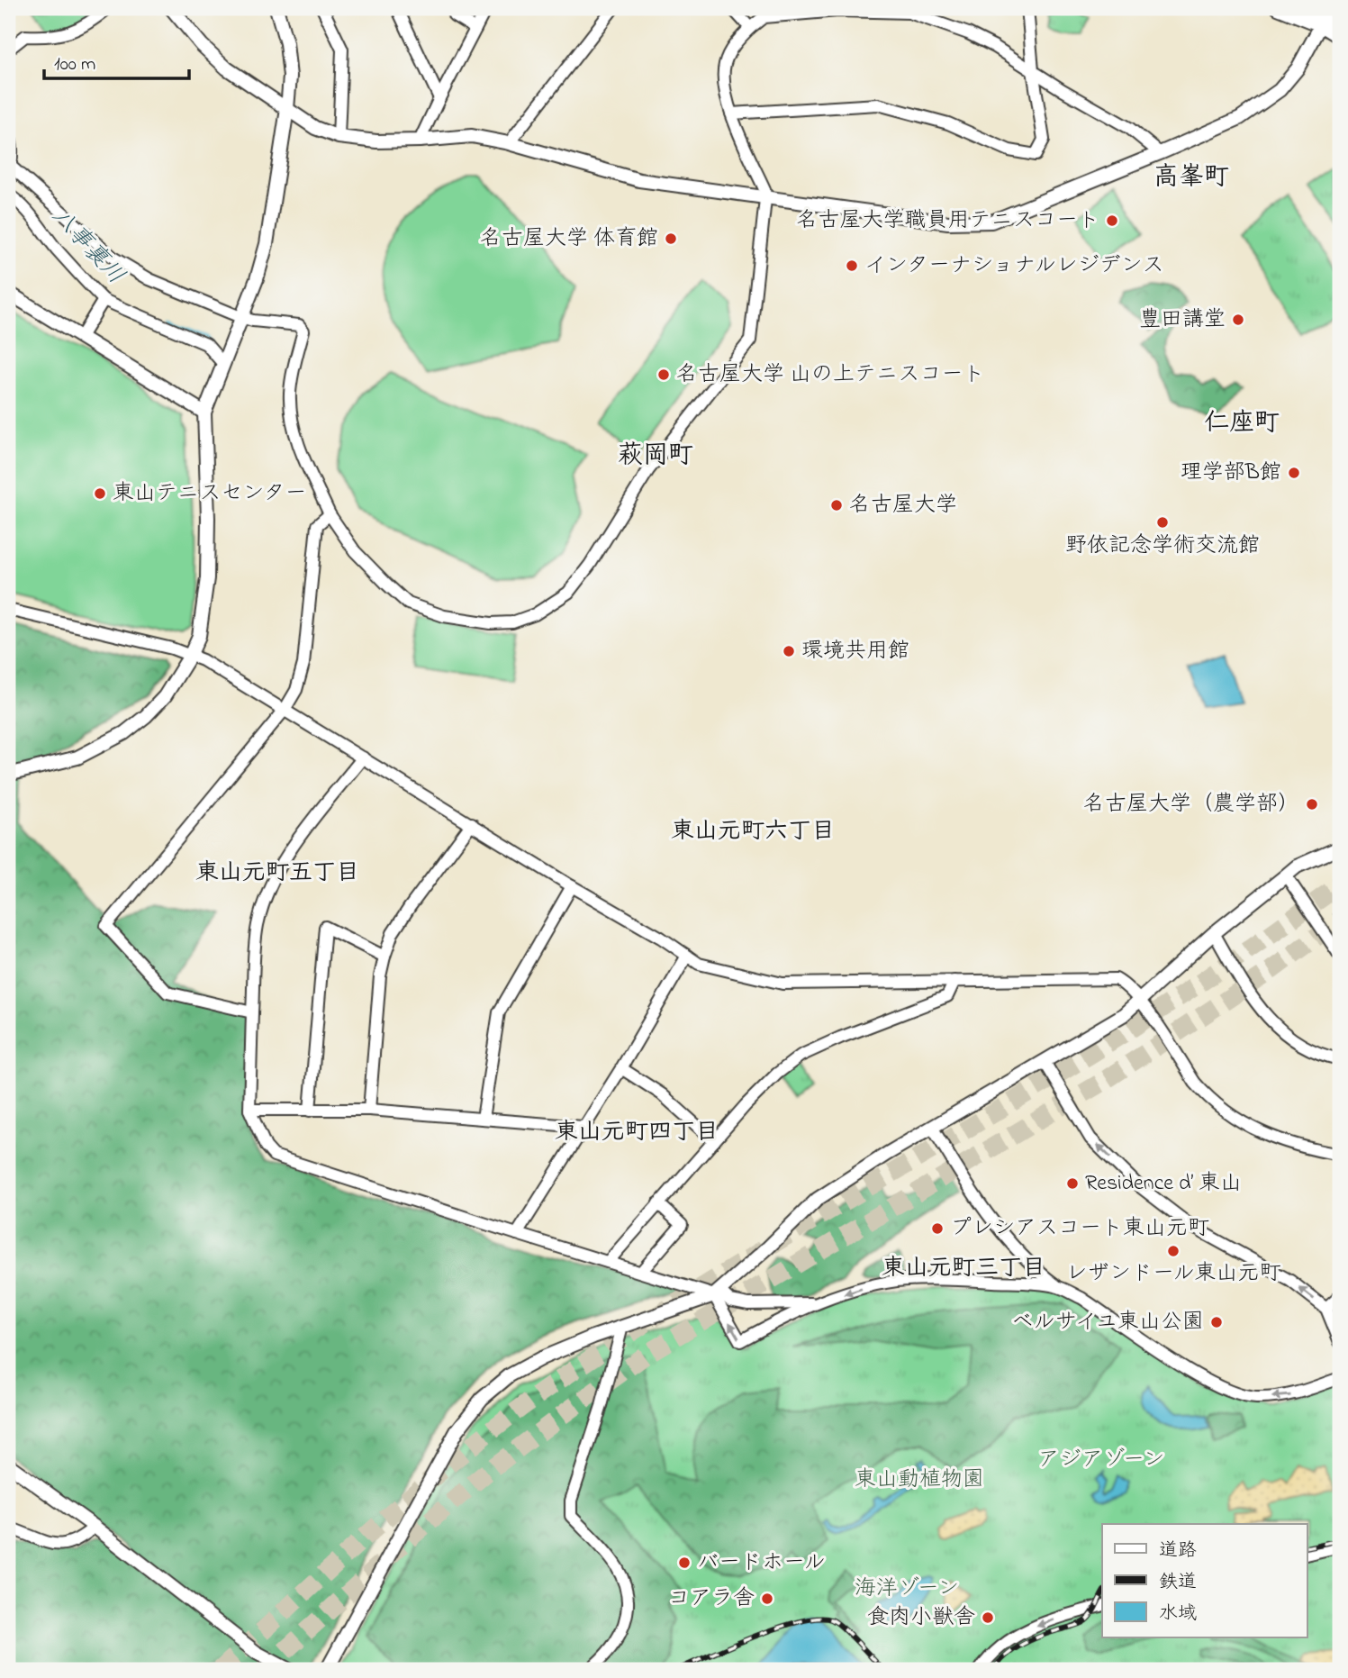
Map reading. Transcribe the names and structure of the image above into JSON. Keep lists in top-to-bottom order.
{
  "districts": [
    "高峯町",
    "仁座町",
    "萩岡町",
    "東山元町六丁目",
    "東山元町五丁目",
    "東山元町四丁目",
    "東山元町三丁目"
  ],
  "water": ["八事裏川"],
  "parks": ["アジアゾーン", "東山動植物園", "海洋ゾーン"],
  "places": [
    "名古屋大学職員用テニスコート",
    "名古屋大学 体育館",
    "インターナショナルレジデンス",
    "豊田講堂",
    "名古屋大学 山の上テニスコート",
    "理学部B館",
    "東山テニスセンター",
    "名古屋大学",
    "野依記念学術交流館",
    "環境共用館",
    "名古屋大学（農学部）",
    "Residence d’ 東山",
    "プレシアスコート東山元町",
    "レザンドール東山元町",
    "ベルサイユ東山公園",
    "バードホール",
    "コアラ舎",
    "食肉小獣舎"
  ],
  "legend": ["道路", "鉄道", "水域"],
  "scale_bar": "100 m"
}
